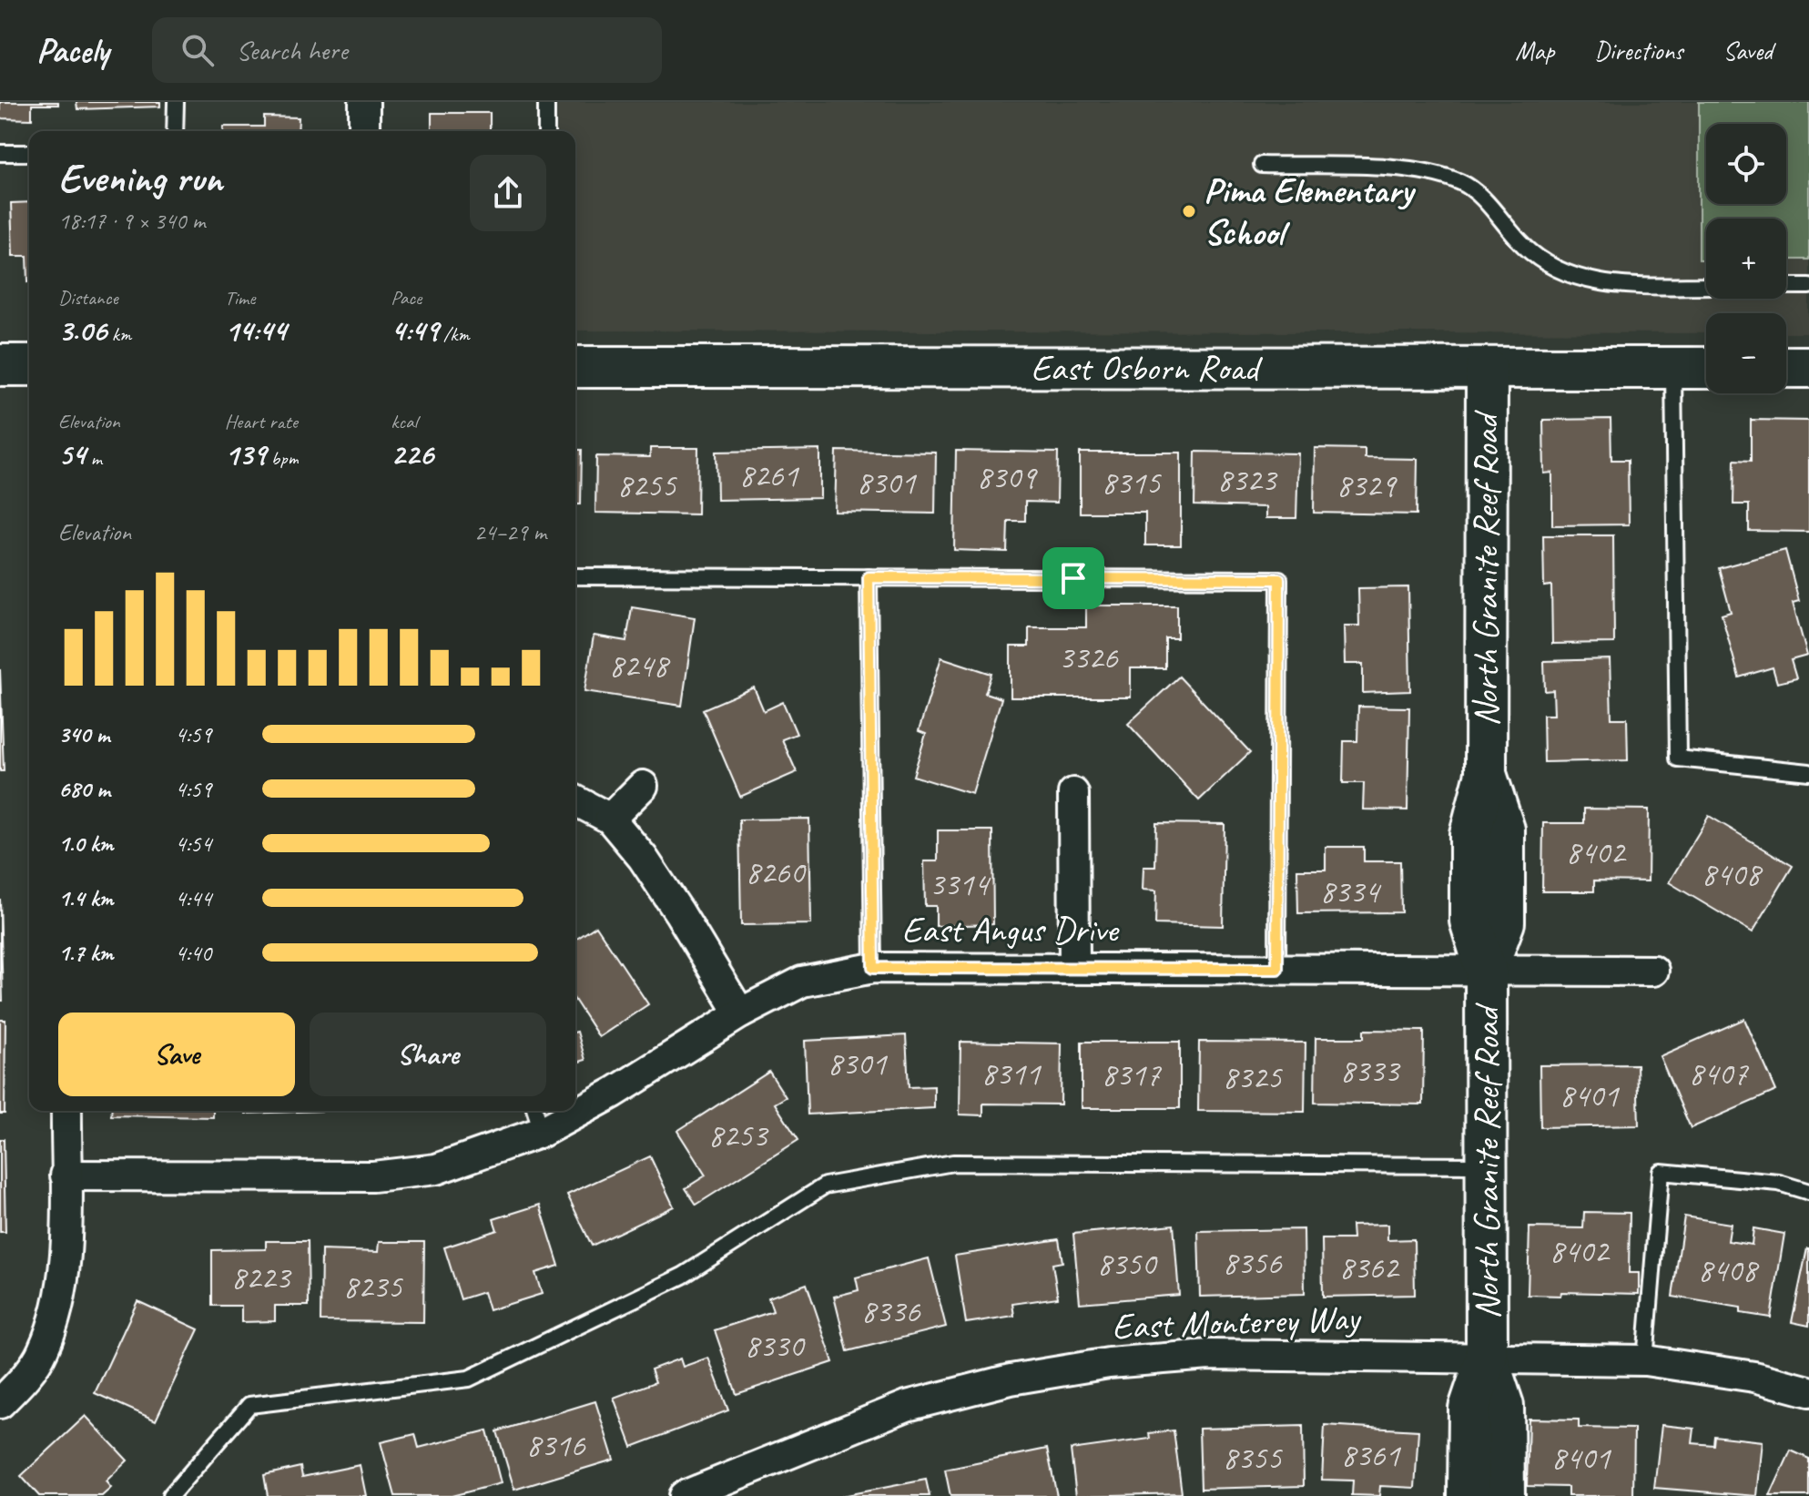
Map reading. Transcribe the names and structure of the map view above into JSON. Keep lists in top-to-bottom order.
{
  "streets": {
    "street": [
      "East Osborn Road",
      "North Granite Reef Road",
      "East Angus Drive",
      "East Monterey Way"
    ]
  },
  "crossings": [
    ["East Osborn Road", "North Granite Reef Road"],
    ["North Granite Reef Road", "East Angus Drive"],
    ["North Granite Reef Road", "East Monterey Way"]
  ],
  "places": ["Pima Elementary School"],
  "house_numbers": [
    "8261",
    "8309",
    "8323",
    "8301",
    "8315",
    "8255",
    "8329",
    "3326",
    "8248",
    "8402",
    "8260",
    "8408",
    "3314",
    "8334",
    "8301",
    "8333",
    "8311",
    "8407",
    "8317",
    "8325",
    "8401",
    "8253",
    "8402",
    "8356",
    "8350",
    "8362",
    "8408",
    "8223",
    "8235",
    "8336",
    "8330",
    "8316",
    "8361",
    "8355",
    "8401"
  ],
  "page": {
    "header": "Pacely",
    "search": "Search here",
    "nav": ["Map", "Directions", "Saved"],
    "map_buttons": ["+", "−"],
    "heading": ["Evening run", "18:17 · 9 × 340 m"],
    "stats": [
      ["Distance", "3.06 km"],
      ["Time", "14:44"],
      ["Pace", "4:49 /km"],
      ["Elevation", "54 m"],
      ["Heart rate", "139 bpm"],
      ["kcal", "226"]
    ],
    "chart": ["Elevation", "24–29 m"],
    "list": [
      {
        "name": "340 m",
        "note": "4:59"
      },
      {
        "name": "680 m",
        "note": "4:59"
      },
      {
        "name": "1.0 km",
        "note": "4:54"
      },
      {
        "name": "1.4 km",
        "note": "4:44"
      },
      {
        "name": "1.7 km",
        "note": "4:40"
      }
    ],
    "buttons": ["Save", "Share"]
  }
}
